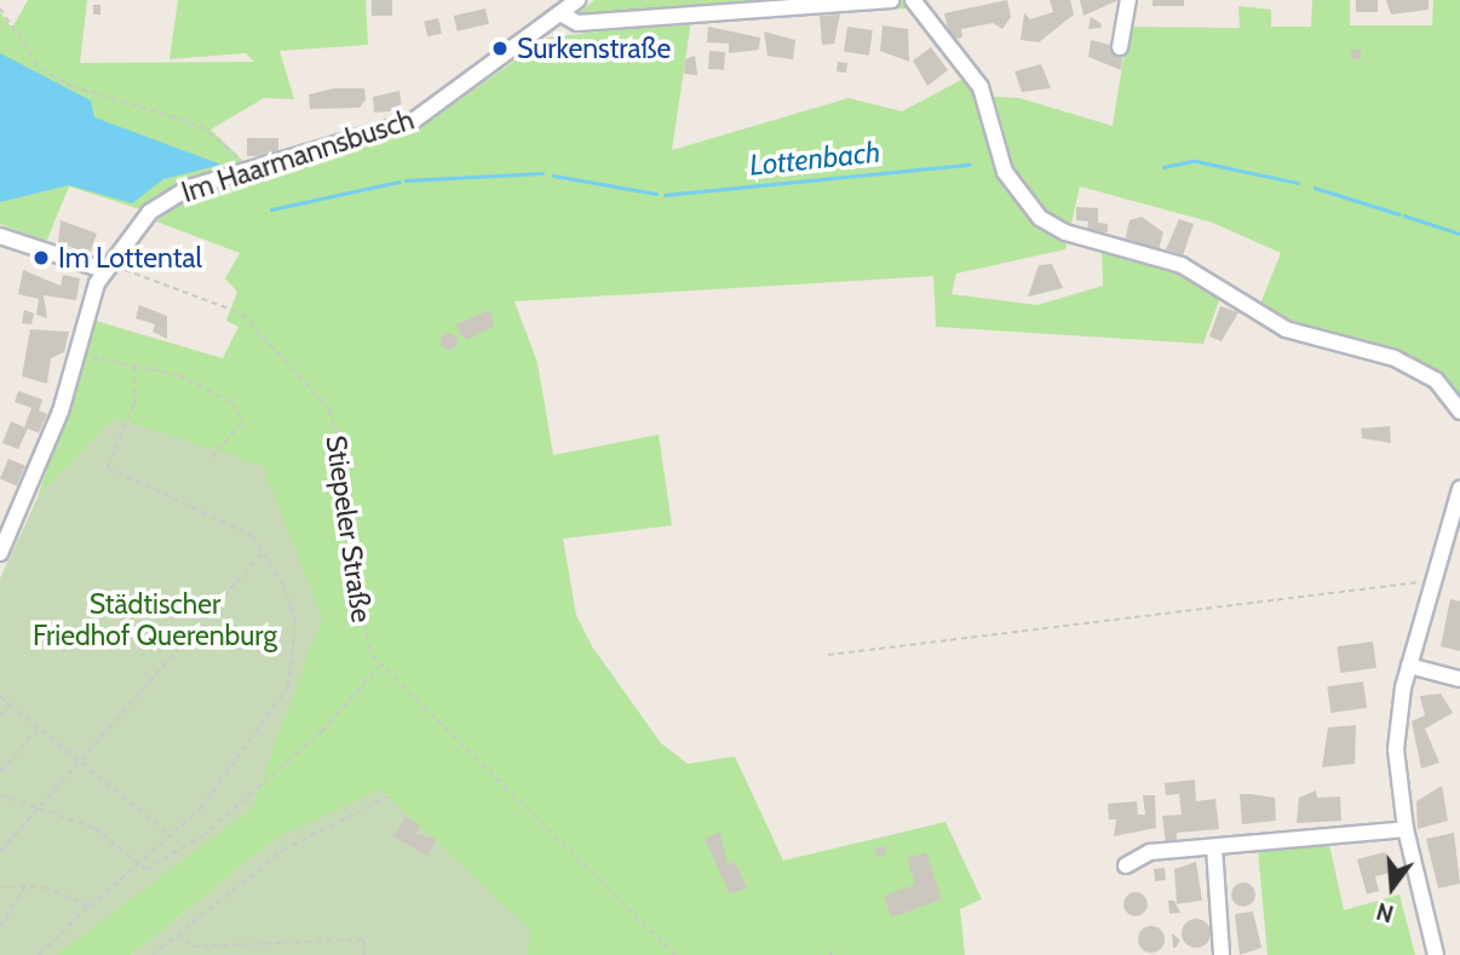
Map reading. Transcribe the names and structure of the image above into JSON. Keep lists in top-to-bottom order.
{
  "streets": {
    "street": ["Im Haarmannsbusch"],
    "path": ["Stiepeler Straße"]
  },
  "crossings": [
    ["Im Haarmannsbusch", "Stiepeler Straße"]
  ],
  "water": ["Lottenbach"],
  "parks": ["Städtischer Friedhof Querenburg"],
  "places": ["Surkenstraße", "Im Lottental"],
  "north": "bottom"
}
